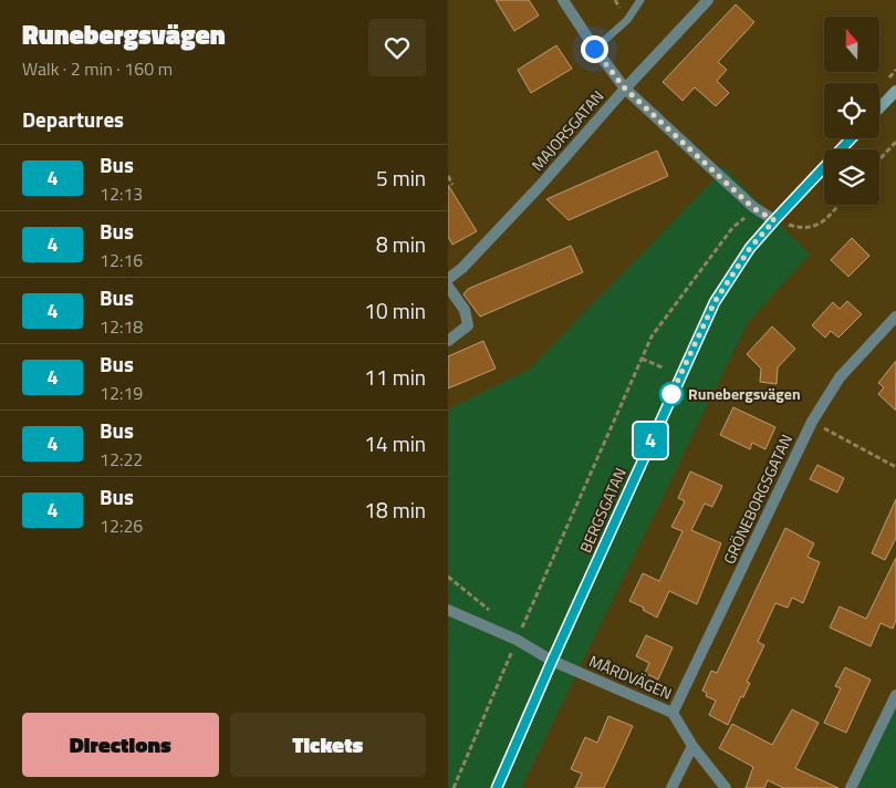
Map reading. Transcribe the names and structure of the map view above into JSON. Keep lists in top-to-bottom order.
{
  "streets": {
    "street": [
      "MAJORSGATAN",
      "GRÖNEBORGSGATAN",
      "BERGSGATAN",
      "MÅRDVÄGEN"
    ]
  },
  "crossings": [
    ["GRÖNEBORGSGATAN", "MÅRDVÄGEN"],
    ["BERGSGATAN", "MÅRDVÄGEN"]
  ],
  "places": ["Runebergsvägen"],
  "lines": ["bus line 4"],
  "north": "top",
  "page": {
    "heading": [
      ["Runebergsvägen", "Walk · 2 min · 160 m"],
      "Departures"
    ],
    "on_map": "4",
    "list": [
      {
        "mark": "4",
        "name": "Bus",
        "note": "12:13",
        "value": "5 min"
      },
      {
        "mark": "4",
        "name": "Bus",
        "note": "12:16",
        "value": "8 min"
      },
      {
        "mark": "4",
        "name": "Bus",
        "note": "12:18",
        "value": "10 min"
      },
      {
        "mark": "4",
        "name": "Bus",
        "note": "12:19",
        "value": "11 min"
      },
      {
        "mark": "4",
        "name": "Bus",
        "note": "12:22",
        "value": "14 min"
      },
      {
        "mark": "4",
        "name": "Bus",
        "note": "12:26",
        "value": "18 min"
      }
    ],
    "buttons": ["Directions", "Tickets"]
  }
}
